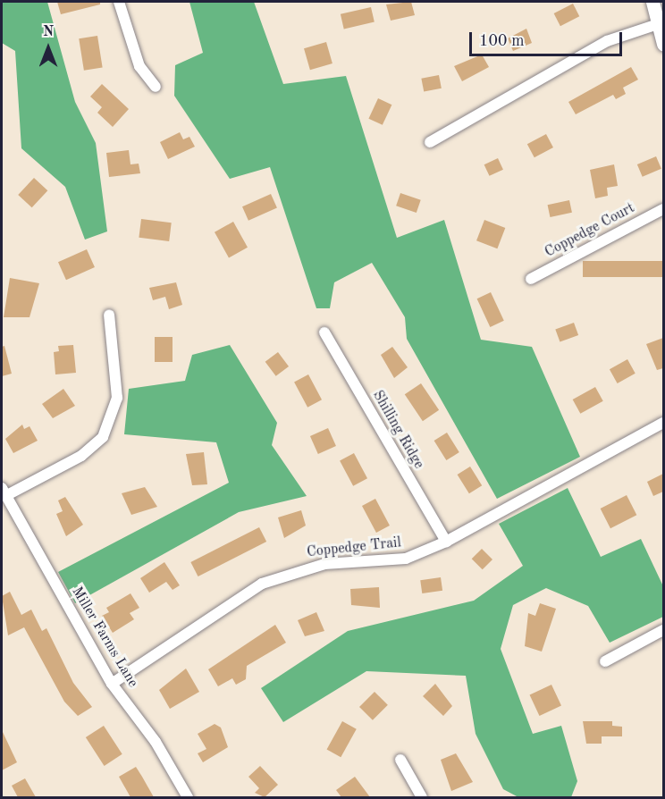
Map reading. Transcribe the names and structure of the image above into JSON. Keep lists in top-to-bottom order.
{
  "streets": {
    "street": [
      "Coppedge Court",
      "Shilling Ridge",
      "Coppedge Trail",
      "Miller Farms Lane"
    ]
  },
  "crossings": [
    ["Shilling Ridge", "Coppedge Trail"],
    ["Coppedge Trail", "Miller Farms Lane"]
  ],
  "scale_bar": "100 m",
  "north": "top"
}
